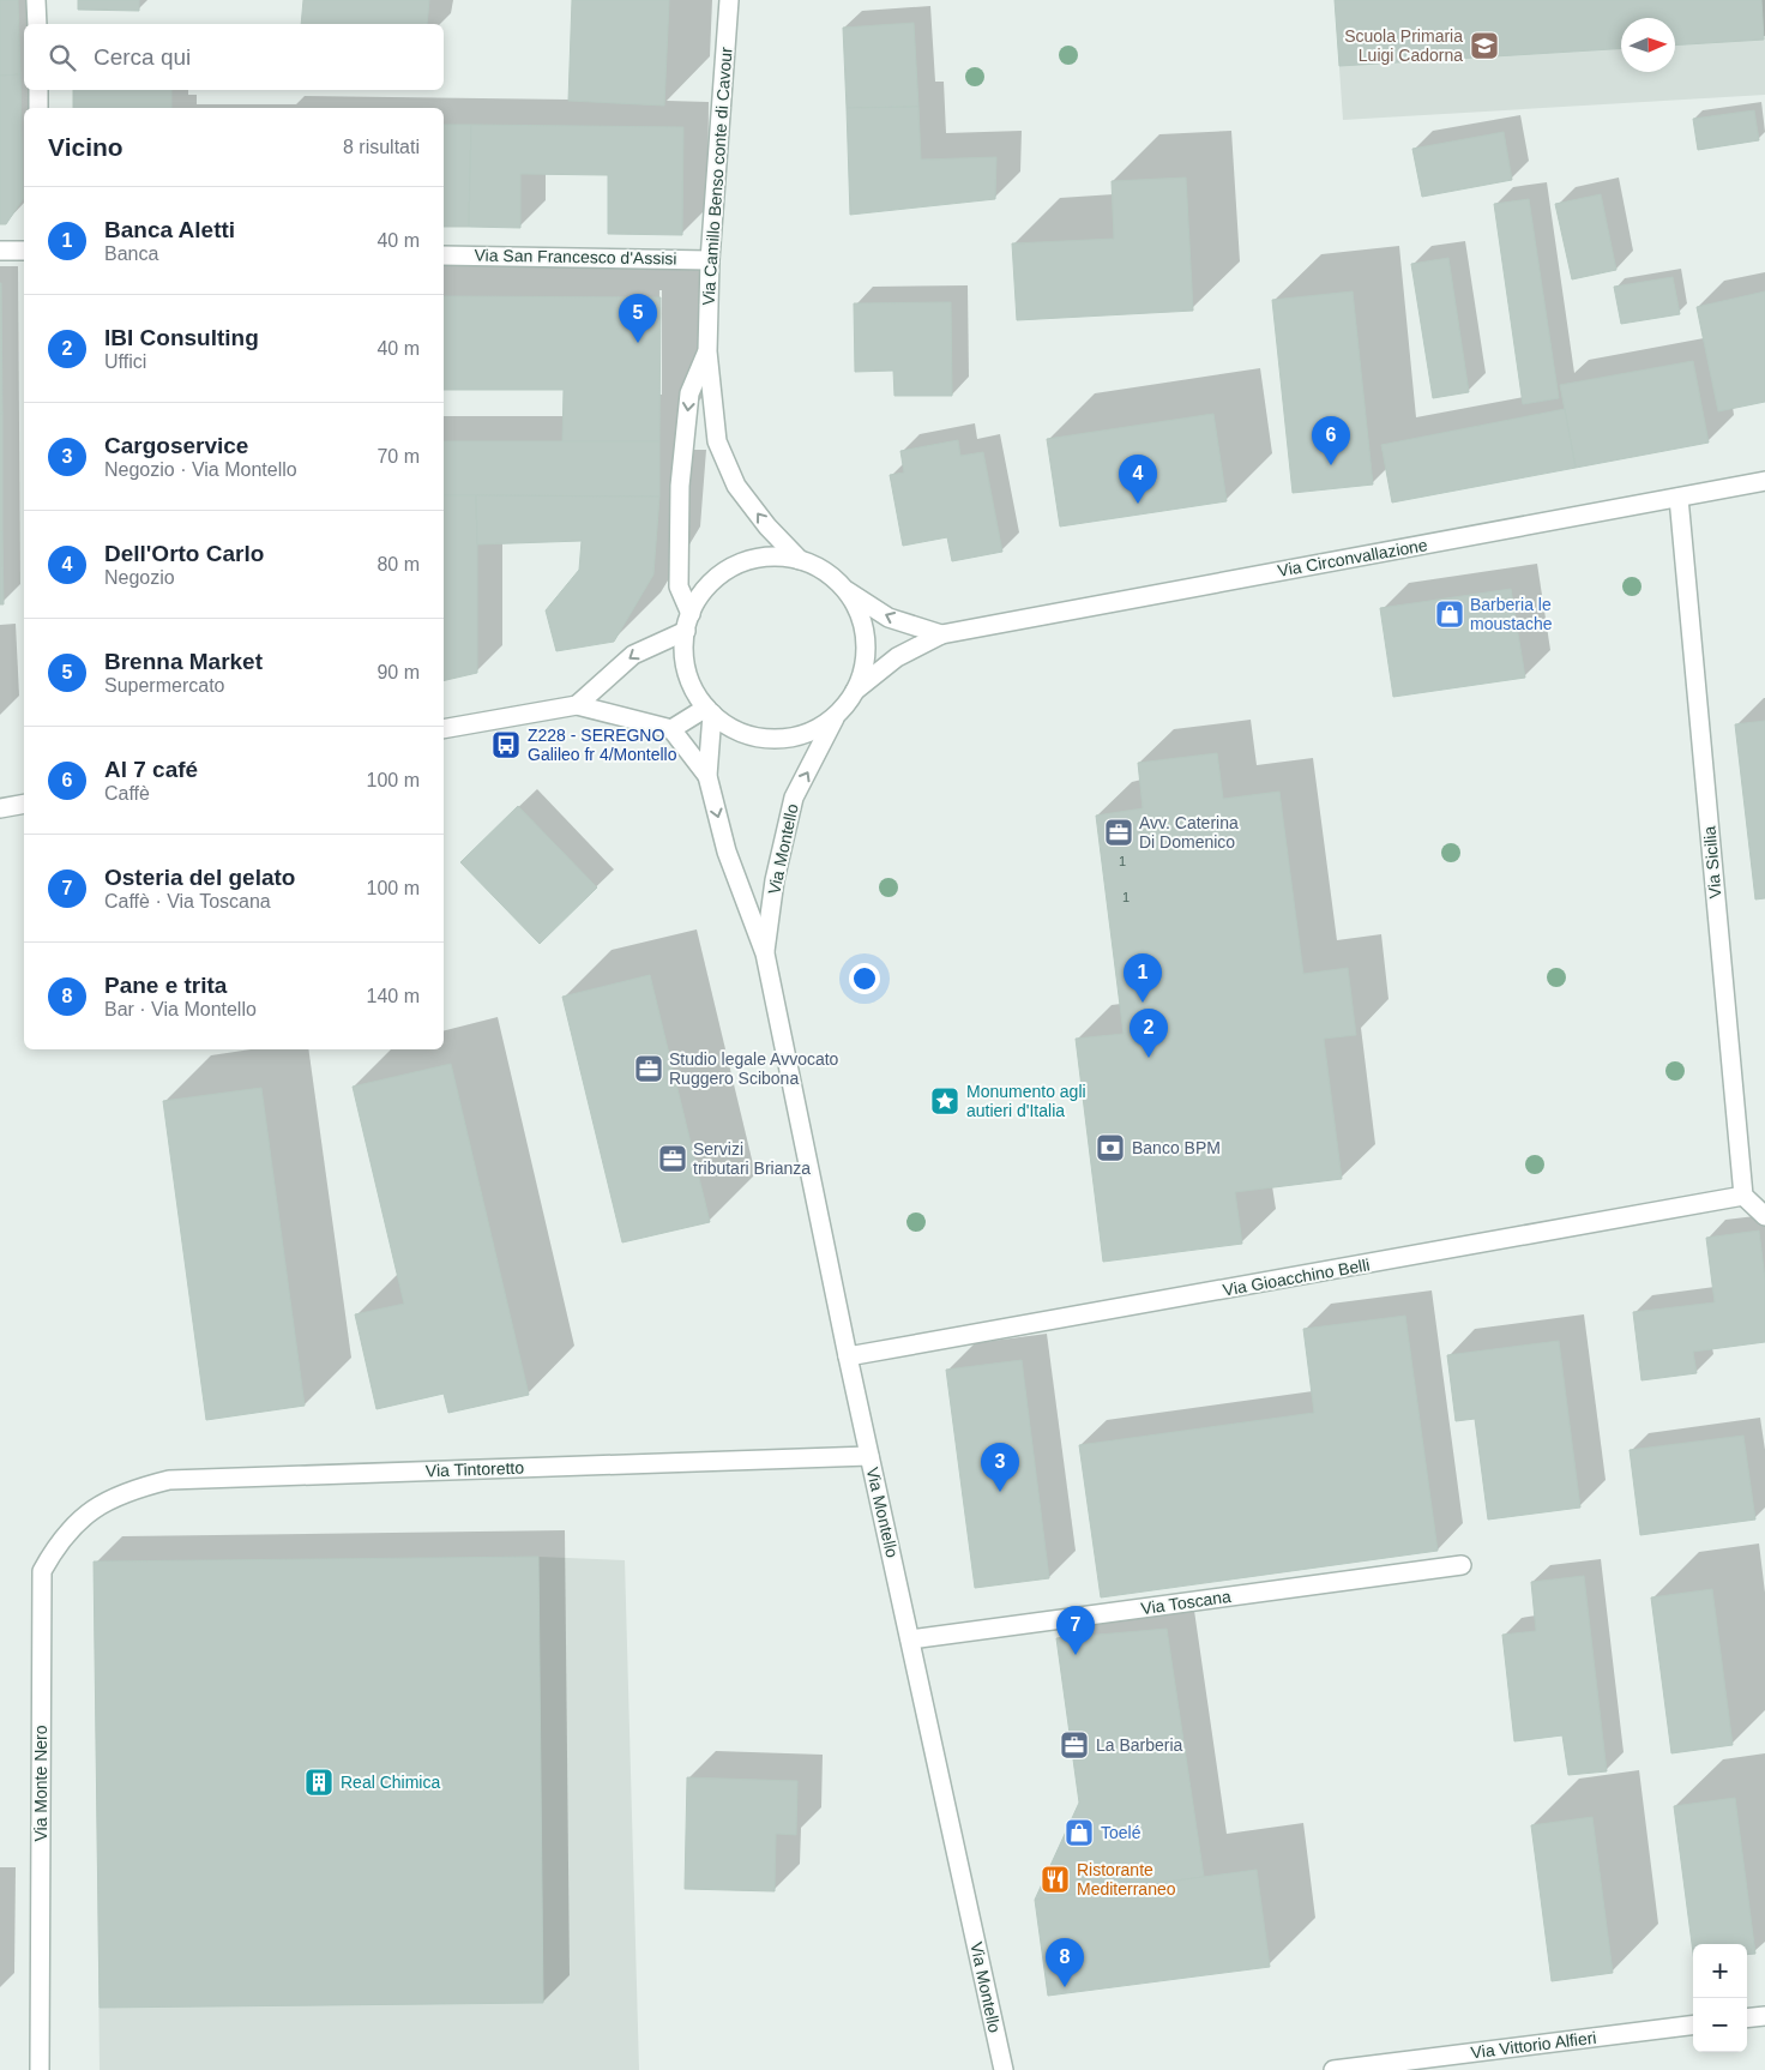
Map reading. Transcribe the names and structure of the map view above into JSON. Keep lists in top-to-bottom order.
{
  "streets": {
    "street": [
      "Via Camillo Benso conte di Cavour",
      "Via San Francesco d'Assisi",
      "Via Circonvallazione",
      "Via Montello",
      "Via Sicilia",
      "Via Gioacchino Belli",
      "Via Tintoretto",
      "Via Toscana",
      "Via Monte Nero",
      "Via Vittorio Alfieri"
    ]
  },
  "crossings": [
    ["Via Camillo Benso conte di Cavour", "Via San Francesco d'Assisi"],
    ["Via Camillo Benso conte di Cavour", "Via Circonvallazione"],
    ["Via Camillo Benso conte di Cavour", "Via Montello"],
    ["Via Circonvallazione", "Via Montello"],
    ["Via Circonvallazione", "Via Sicilia"],
    ["Via Montello", "Via Gioacchino Belli"],
    ["Via Montello", "Via Tintoretto"],
    ["Via Montello", "Via Toscana"],
    ["Via Sicilia", "Via Gioacchino Belli"],
    ["Via Tintoretto", "Via Monte Nero"]
  ],
  "places": {
    "school or university": ["Scuola Primaria Luigi Cadorna"],
    "shop": ["Barberia le moustache", "Toelé"],
    "bus stop": ["Z228 - SEREGNO Galileo fr 4/Montello"],
    "office": [
      "Avv. Caterina Di Domenico",
      "Studio legale Avvocato Ruggero Scibona",
      "Servizi tributari Brianza",
      "La Barberia"
    ],
    "place": ["Monumento agli autieri d'Italia"],
    "bank": ["Banco BPM"],
    "building": ["Real Chimica"],
    "restaurant": ["Ristorante Mediterraneo"]
  },
  "house_numbers": ["1", "1"],
  "north": "right",
  "page": {
    "search": "Cerca qui",
    "heading": ["Vicino", "8 risultati"],
    "list": [
      {
        "mark": "1",
        "name": "Banca Aletti",
        "note": "Banca",
        "value": "40 m"
      },
      {
        "mark": "2",
        "name": "IBI Consulting",
        "note": "Uffici",
        "value": "40 m"
      },
      {
        "mark": "3",
        "name": "Cargoservice",
        "note": "Negozio · Via Montello",
        "value": "70 m"
      },
      {
        "mark": "4",
        "name": "Dell'Orto Carlo",
        "note": "Negozio",
        "value": "80 m"
      },
      {
        "mark": "5",
        "name": "Brenna Market",
        "note": "Supermercato",
        "value": "90 m"
      },
      {
        "mark": "6",
        "name": "Al 7 café",
        "note": "Caffè",
        "value": "100 m"
      },
      {
        "mark": "7",
        "name": "Osteria del gelato",
        "note": "Caffè · Via Toscana",
        "value": "100 m"
      },
      {
        "mark": "8",
        "name": "Pane e trita",
        "note": "Bar · Via Montello",
        "value": "140 m"
      }
    ],
    "pins": [
      "5",
      "6",
      "4",
      "1",
      "2",
      "3",
      "7",
      "8"
    ],
    "map_buttons": ["+", "−"]
  }
}
